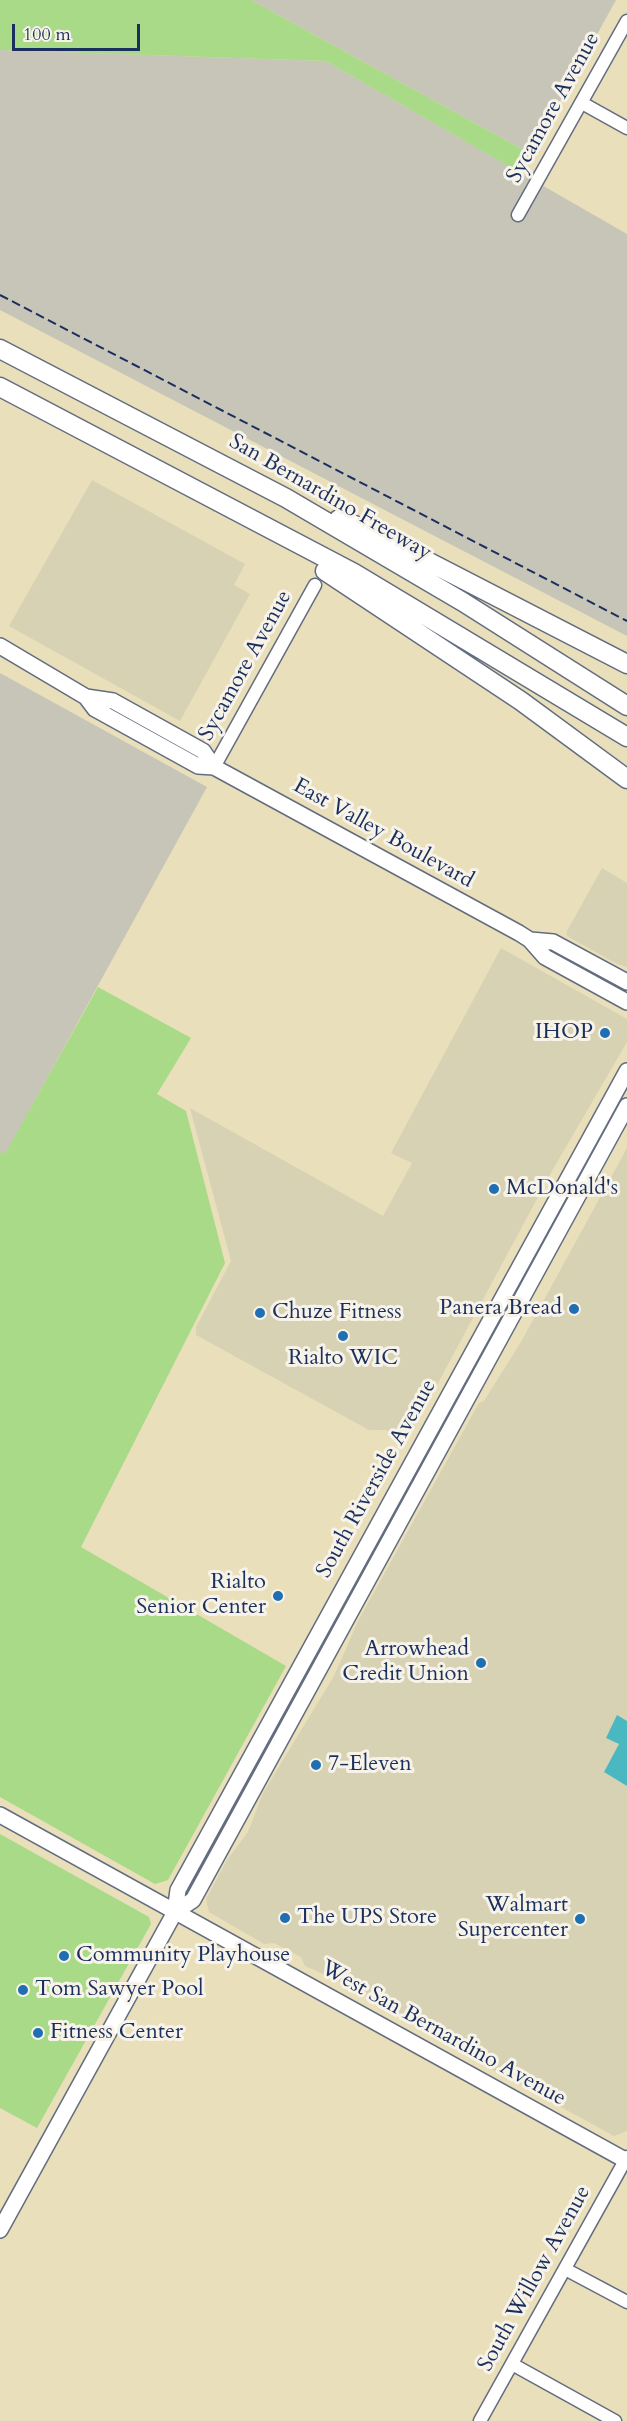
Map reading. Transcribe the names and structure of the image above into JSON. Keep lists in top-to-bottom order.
{
  "streets": {
    "highway": ["San Bernardino Freeway"],
    "main road": ["East Valley Boulevard", "South Riverside Avenue", "West San Bernardino Avenue"],
    "street": ["Sycamore Avenue", "South Willow Avenue"]
  },
  "crossings": [
    ["Sycamore Avenue", "East Valley Boulevard"],
    ["South Riverside Avenue", "West San Bernardino Avenue"],
    ["West San Bernardino Avenue", "South Willow Avenue"]
  ],
  "places": [
    "IHOP",
    "McDonald's",
    "Panera Bread",
    "Chuze Fitness",
    "Rialto WIC",
    "Rialto Senior Center",
    "Arrowhead Credit Union",
    "7-Eleven",
    "The UPS Store",
    "Walmart Supercenter",
    "Community Playhouse",
    "Tom Sawyer Pool",
    "Fitness Center"
  ],
  "scale_bar": "100 m"
}
